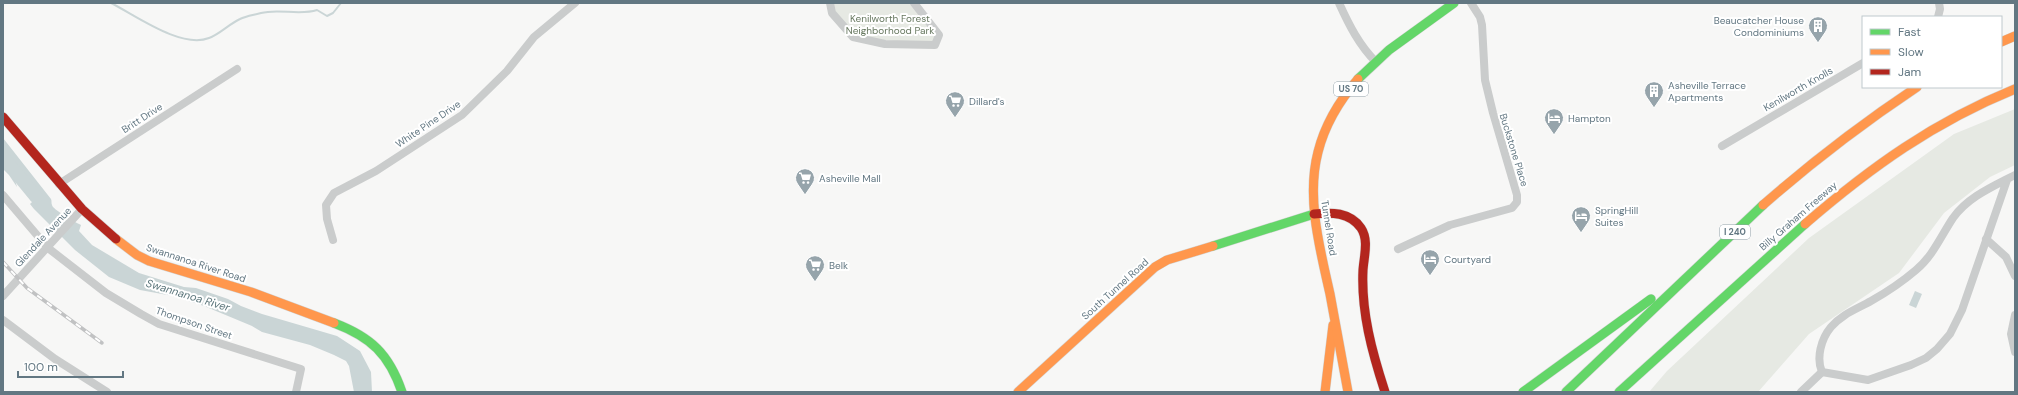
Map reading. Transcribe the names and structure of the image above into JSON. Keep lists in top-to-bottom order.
{
  "streets": {
    "main road": [
      "US 70",
      "Billy Graham Freeway",
      "Tunnel Road",
      "I 240",
      "Swannanoa River Road",
      "South Tunnel Road"
    ],
    "street": [
      "Kenilworth Knolls",
      "Britt Drive",
      "White Pine Drive",
      "Buckstone Place",
      "Glendale Avenue",
      "Thompson Street"
    ]
  },
  "crossings": [
    ["Britt Drive", "Swannanoa River Road"],
    ["Tunnel Road", "South Tunnel Road"],
    ["Glendale Avenue", "Swannanoa River Road"],
    ["Glendale Avenue", "Thompson Street"]
  ],
  "water": ["Swannanoa River"],
  "parks": ["Kenilworth Forest Neighborhood Park"],
  "places": {
    "building": ["Beaucatcher House Condominiums", "Asheville Terrace Apartments"],
    "supermarket": ["Dillard's", "Asheville Mall", "Belk"],
    "hotel": ["Hampton", "SpringHill Suites", "Courtyard"]
  },
  "legend": ["Fast", "Slow", "Jam"],
  "scale_bar": "100 m"
}
